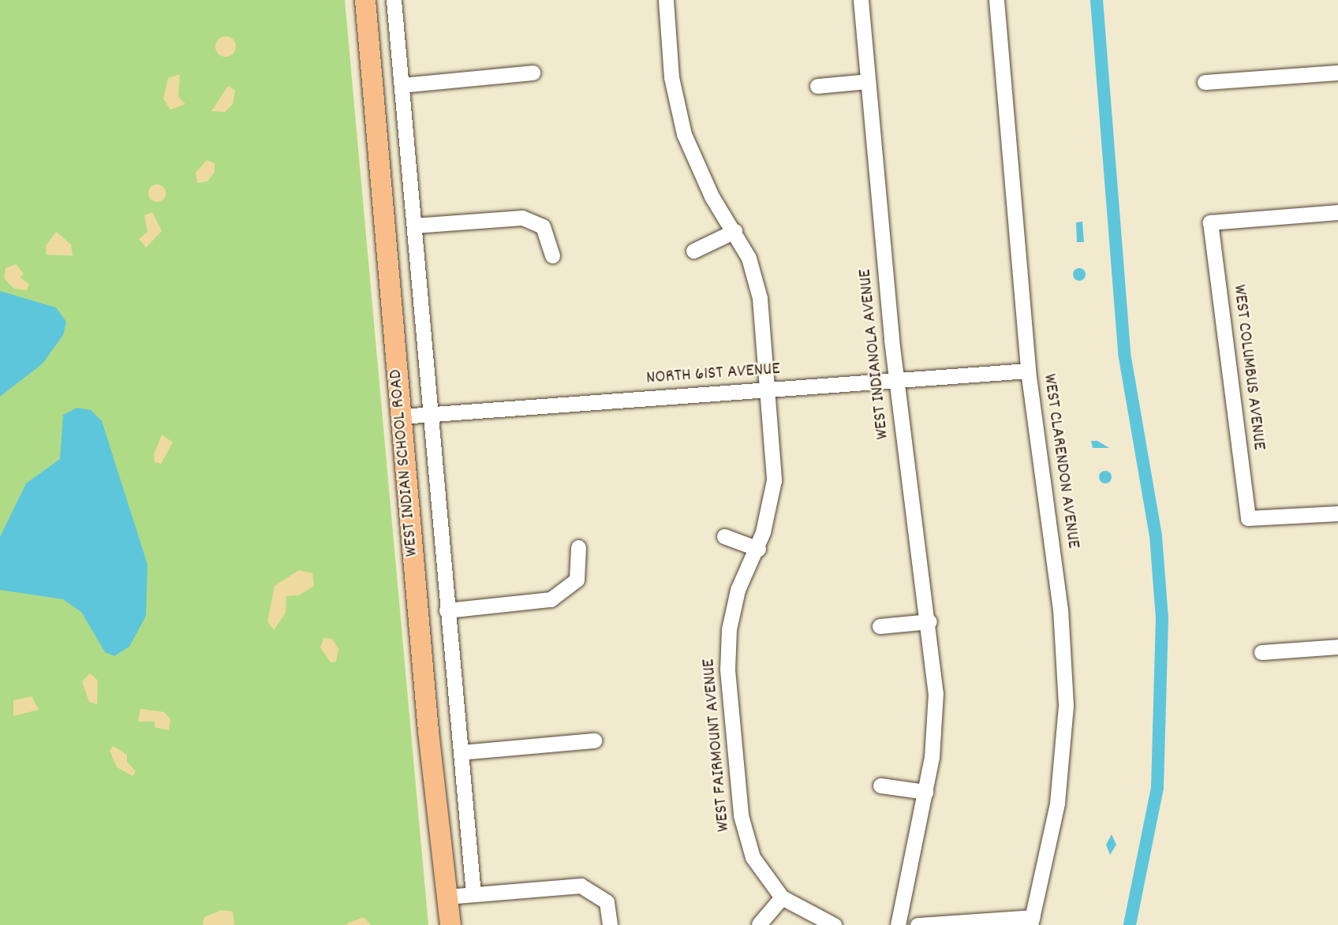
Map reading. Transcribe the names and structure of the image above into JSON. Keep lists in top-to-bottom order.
{
  "streets": {
    "main road": ["WEST INDIAN SCHOOL ROAD"],
    "street": [
      "WEST INDIANOLA AVENUE",
      "WEST COLUMBUS AVENUE",
      "NORTH 61ST AVENUE",
      "WEST CLARENDON AVENUE",
      "WEST FAIRMOUNT AVENUE"
    ]
  },
  "crossings": [
    ["WEST INDIANOLA AVENUE", "NORTH 61ST AVENUE"],
    ["NORTH 61ST AVENUE", "WEST CLARENDON AVENUE"],
    ["NORTH 61ST AVENUE", "WEST INDIAN SCHOOL ROAD"],
    ["NORTH 61ST AVENUE", "WEST FAIRMOUNT AVENUE"]
  ]
}
